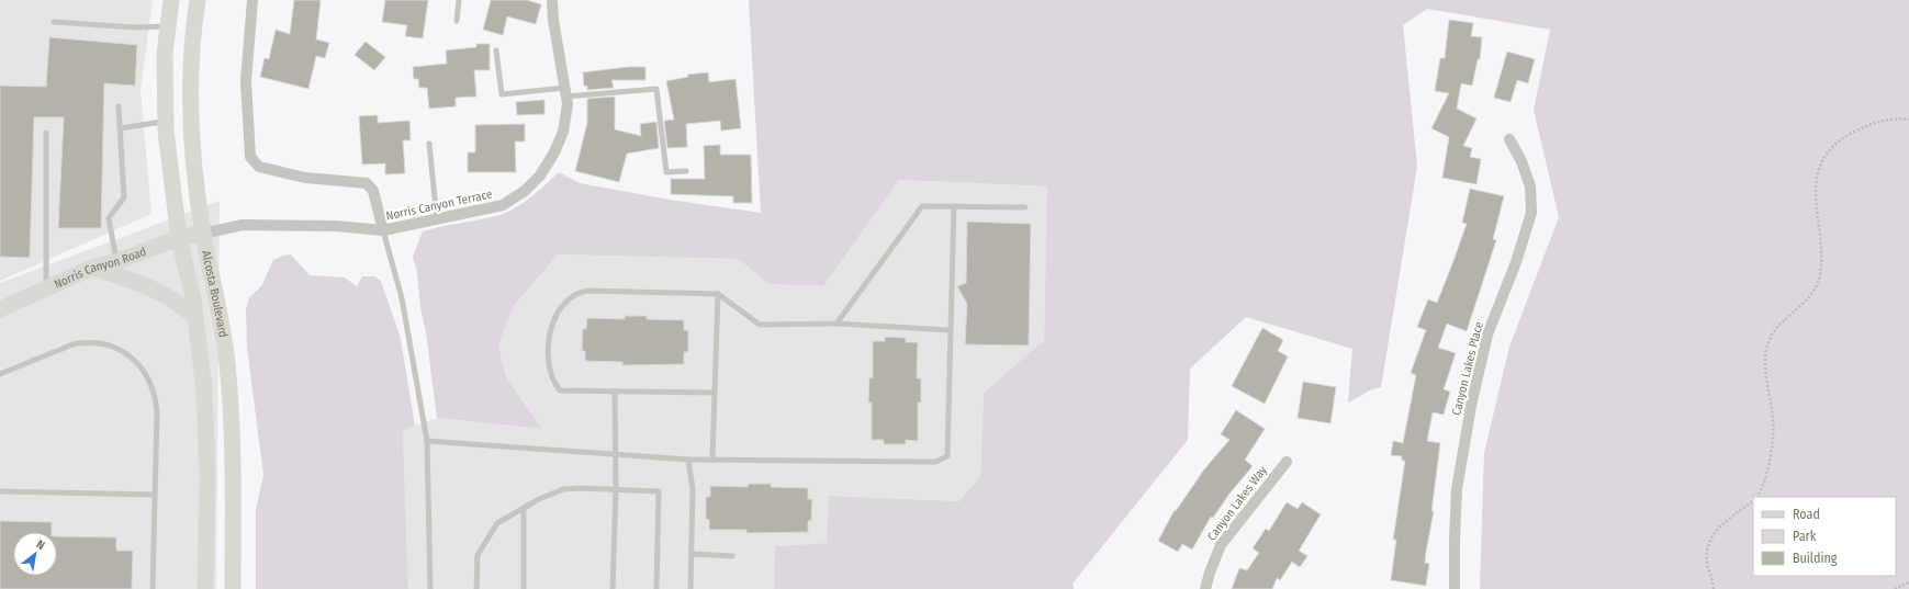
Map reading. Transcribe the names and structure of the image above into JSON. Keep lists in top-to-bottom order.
{
  "streets": {
    "main road": ["Norris Canyon Road", "Alcosta Boulevard"],
    "street": ["Norris Canyon Terrace", "Canyon Lakes Place", "Canyon Lakes Way"]
  },
  "crossings": [
    ["Norris Canyon Terrace", "Norris Canyon Road"],
    ["Norris Canyon Terrace", "Alcosta Boulevard"],
    ["Norris Canyon Road", "Alcosta Boulevard"]
  ],
  "legend": ["Road", "Park", "Building"],
  "north": "top right"
}
